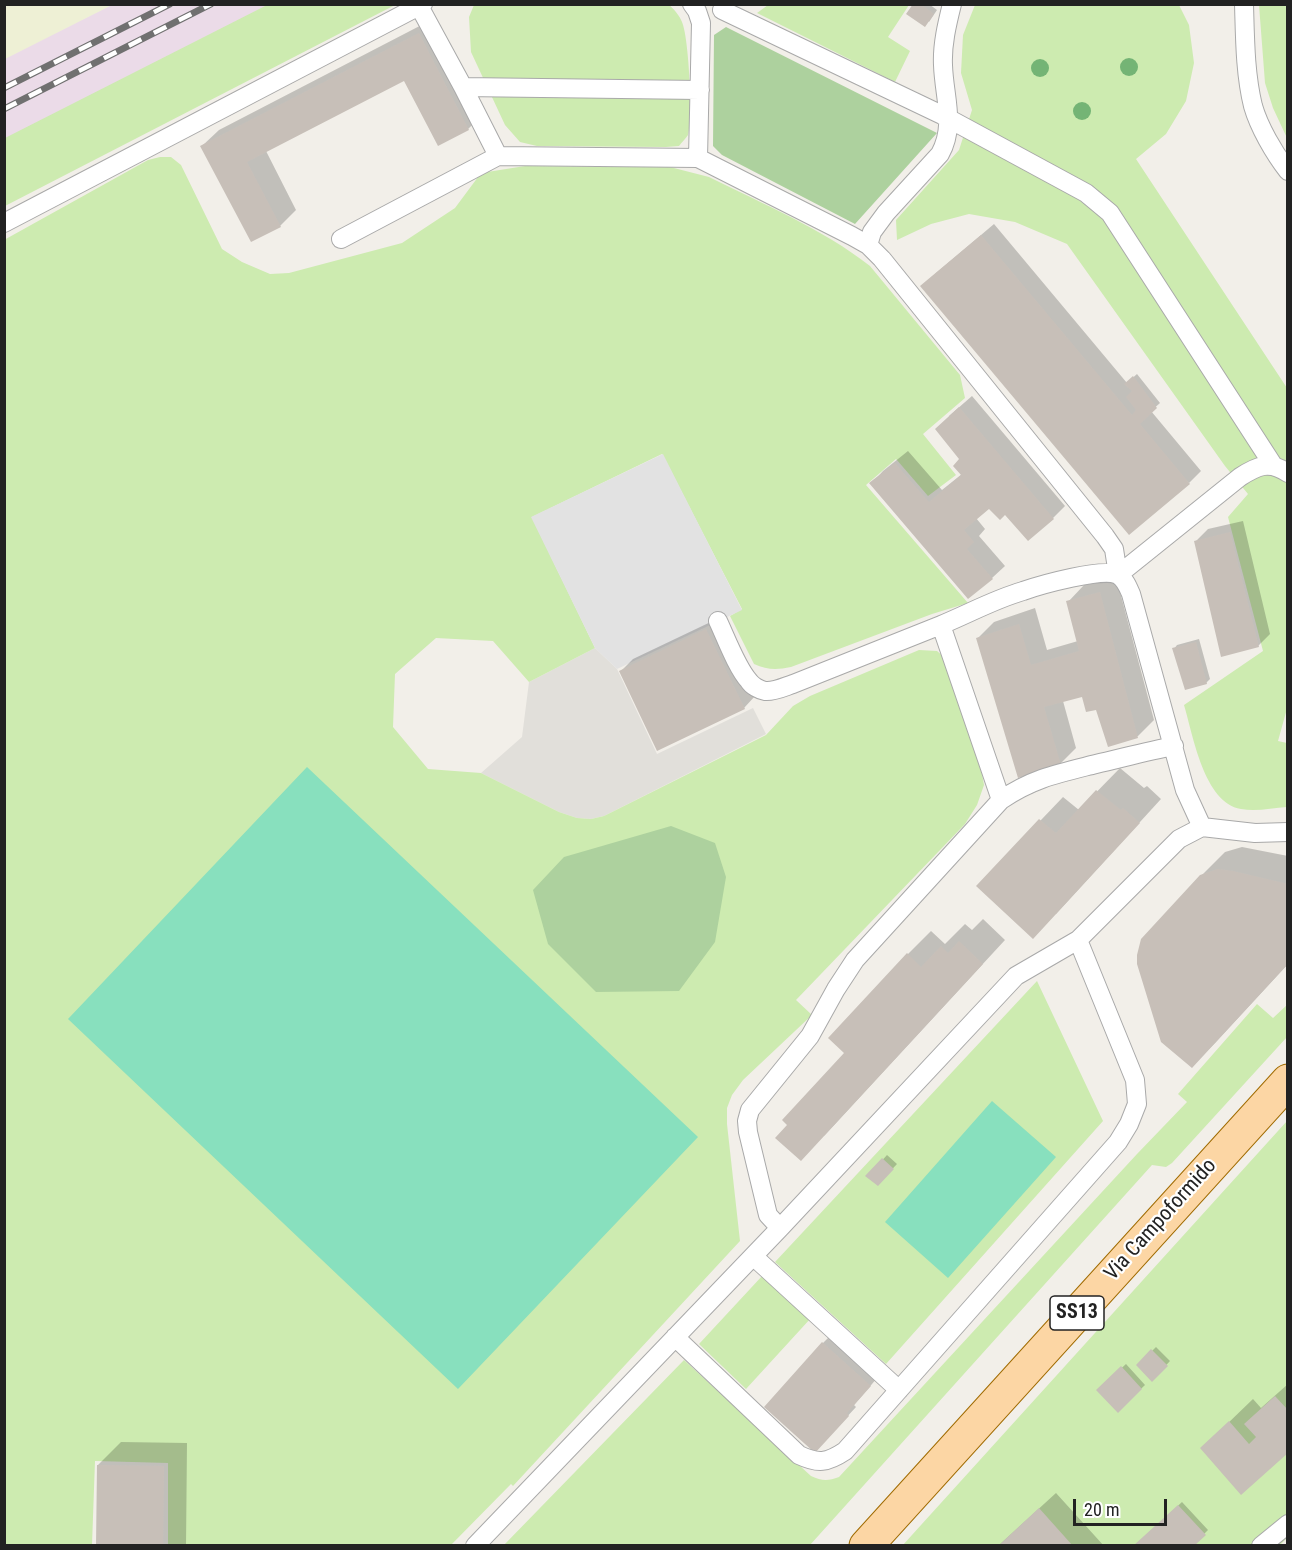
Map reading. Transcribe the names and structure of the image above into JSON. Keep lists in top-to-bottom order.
{
  "streets": {
    "main road": ["Via Campoformido", "SS13"]
  },
  "scale_bar": "20 m"
}
